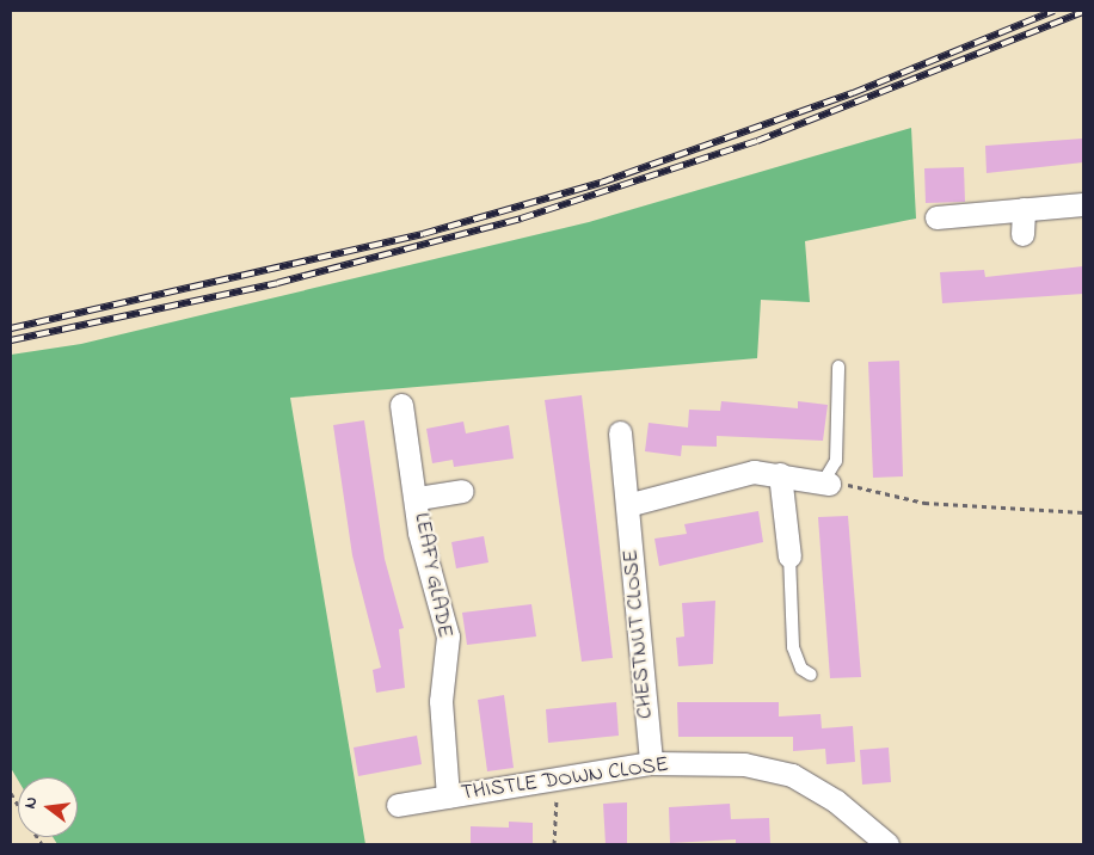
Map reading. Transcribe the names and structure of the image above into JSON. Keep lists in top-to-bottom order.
{
  "streets": {
    "street": ["LEAFY GLADE", "CHESTNUT CLOSE", "THISTLE DOWN CLOSE"]
  },
  "crossings": [
    ["LEAFY GLADE", "THISTLE DOWN CLOSE"],
    ["CHESTNUT CLOSE", "THISTLE DOWN CLOSE"]
  ],
  "north": "left"
}
